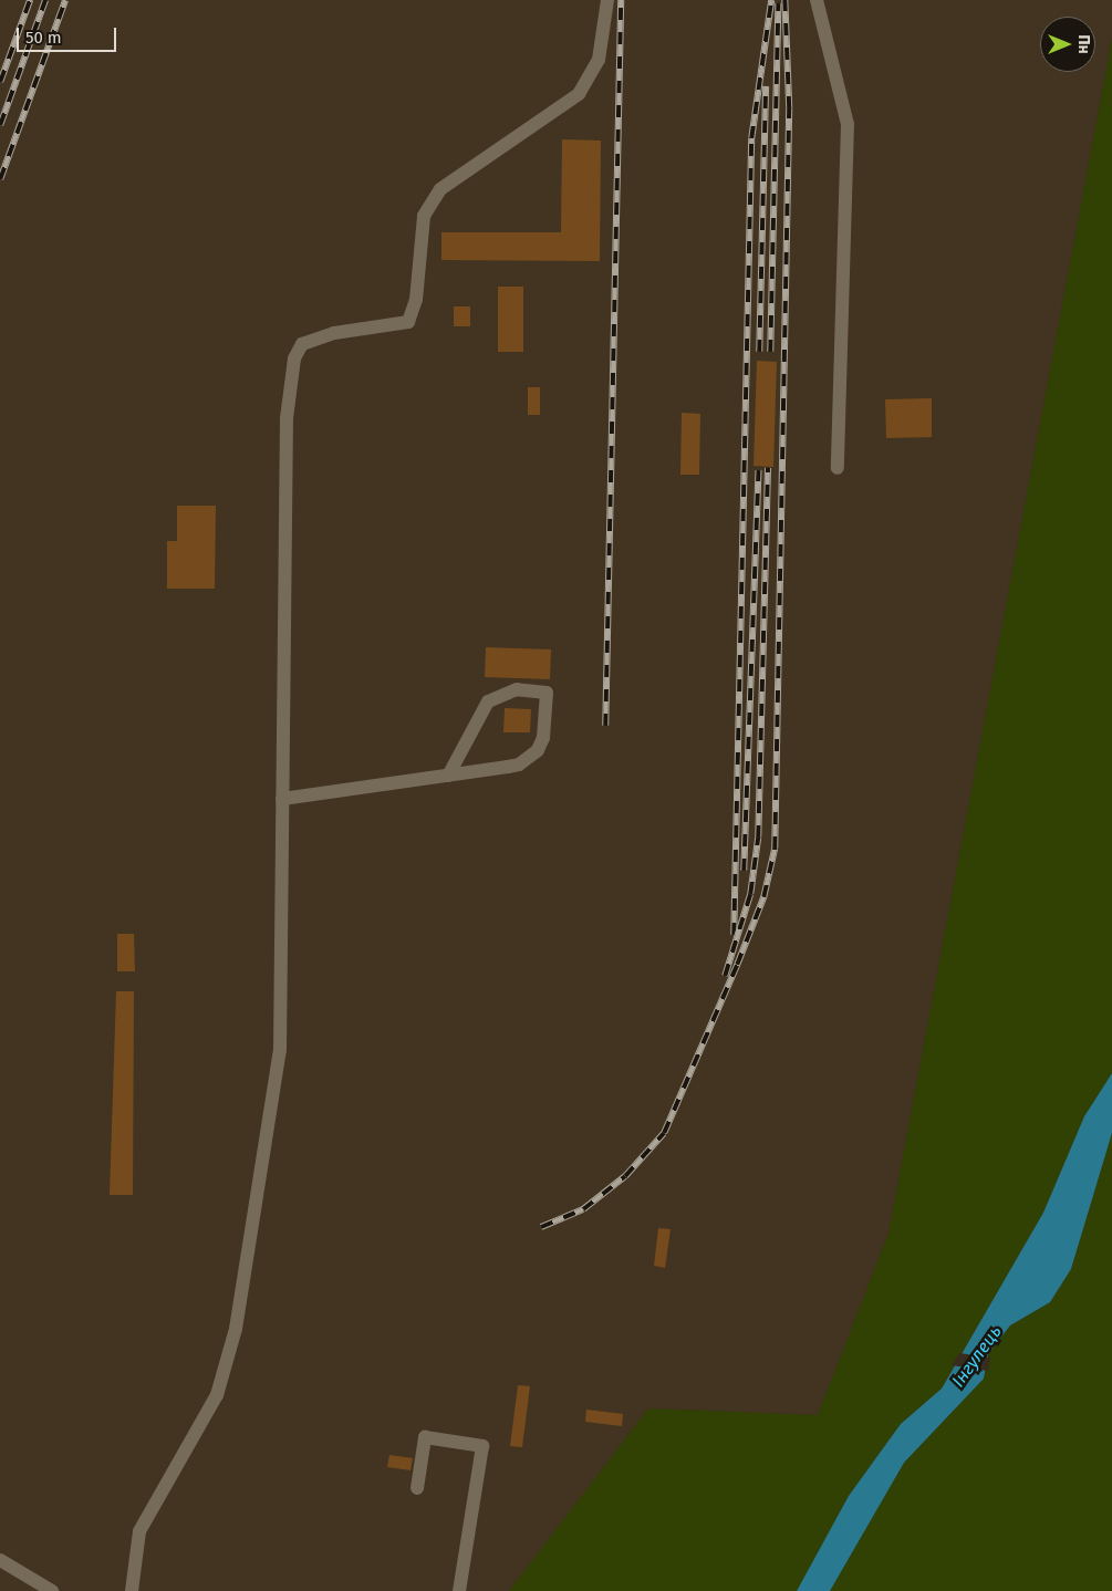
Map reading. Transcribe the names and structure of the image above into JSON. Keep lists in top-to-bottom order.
{
  "water": ["Інгулець"],
  "scale_bar": "50 m",
  "north": "right"
}
